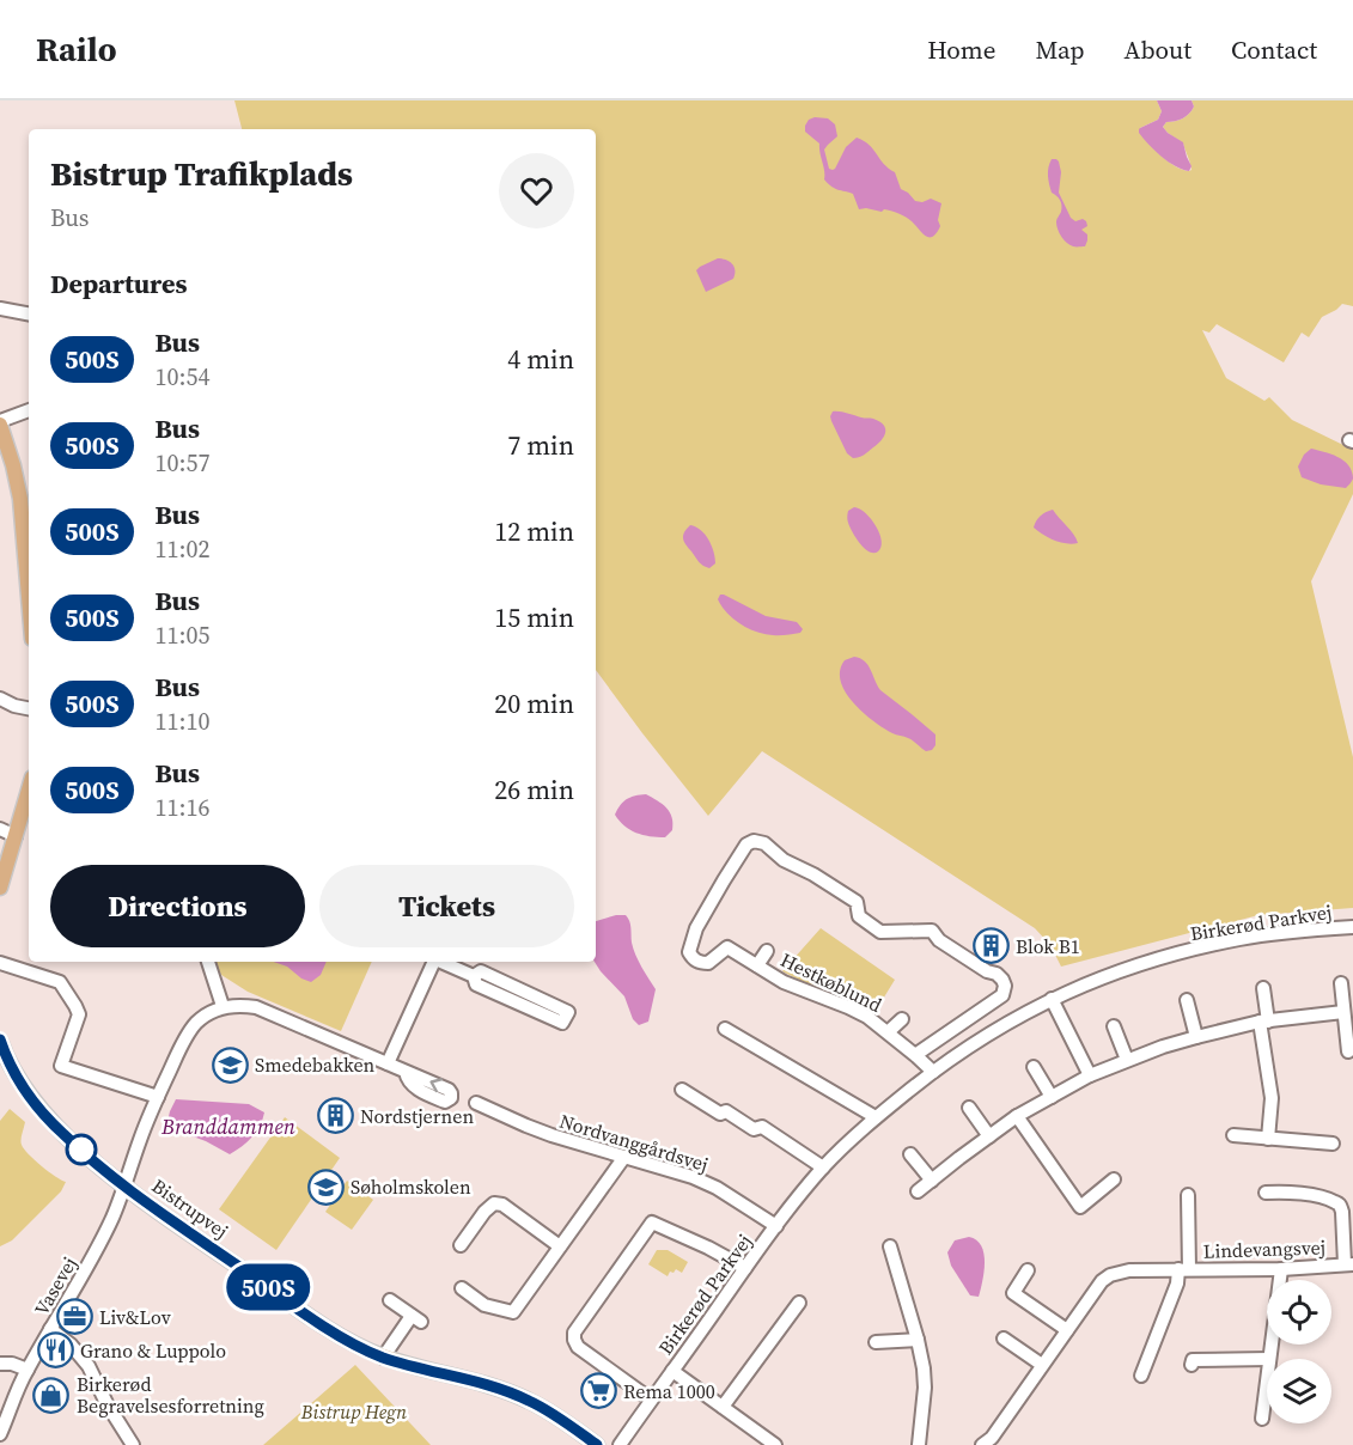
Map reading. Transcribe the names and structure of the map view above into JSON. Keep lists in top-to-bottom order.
{
  "streets": {
    "main road": ["Bistrupvej"],
    "street": [
      "Birkerød Parkvej",
      "Hestkøblund",
      "Nordvanggårdsvej",
      "Lindevangsvej",
      "Vasevej"
    ]
  },
  "crossings": [
    ["Birkerød Parkvej", "Hestkøblund"],
    ["Birkerød Parkvej", "Nordvanggårdsvej"],
    ["Bistrupvej", "Vasevej"]
  ],
  "water": ["Branddammen"],
  "parks": ["Bistrup Hegn"],
  "places": {
    "building": ["Blok B1", "Nordstjernen"],
    "school or university": ["Smedebakken", "Søholmskolen"],
    "office": ["Liv&Lov"],
    "restaurant": ["Grano & Luppolo"],
    "supermarket": ["Rema 1000"],
    "shop": ["Birkerød Begravelsesforretning"]
  },
  "lines": ["bus line 500S"],
  "page": {
    "header": "Railo",
    "nav": [
      "Home",
      "Map",
      "About",
      "Contact"
    ],
    "on_map": "500S",
    "heading": [
      ["Bistrup Trafikplads", "Bus"],
      "Departures"
    ],
    "list": [
      {
        "mark": "500S",
        "name": "Bus",
        "note": "10:54",
        "value": "4 min"
      },
      {
        "mark": "500S",
        "name": "Bus",
        "note": "10:57",
        "value": "7 min"
      },
      {
        "mark": "500S",
        "name": "Bus",
        "note": "11:02",
        "value": "12 min"
      },
      {
        "mark": "500S",
        "name": "Bus",
        "note": "11:05",
        "value": "15 min"
      },
      {
        "mark": "500S",
        "name": "Bus",
        "note": "11:10",
        "value": "20 min"
      },
      {
        "mark": "500S",
        "name": "Bus",
        "note": "11:16",
        "value": "26 min"
      }
    ],
    "buttons": ["Directions", "Tickets"]
  }
}
